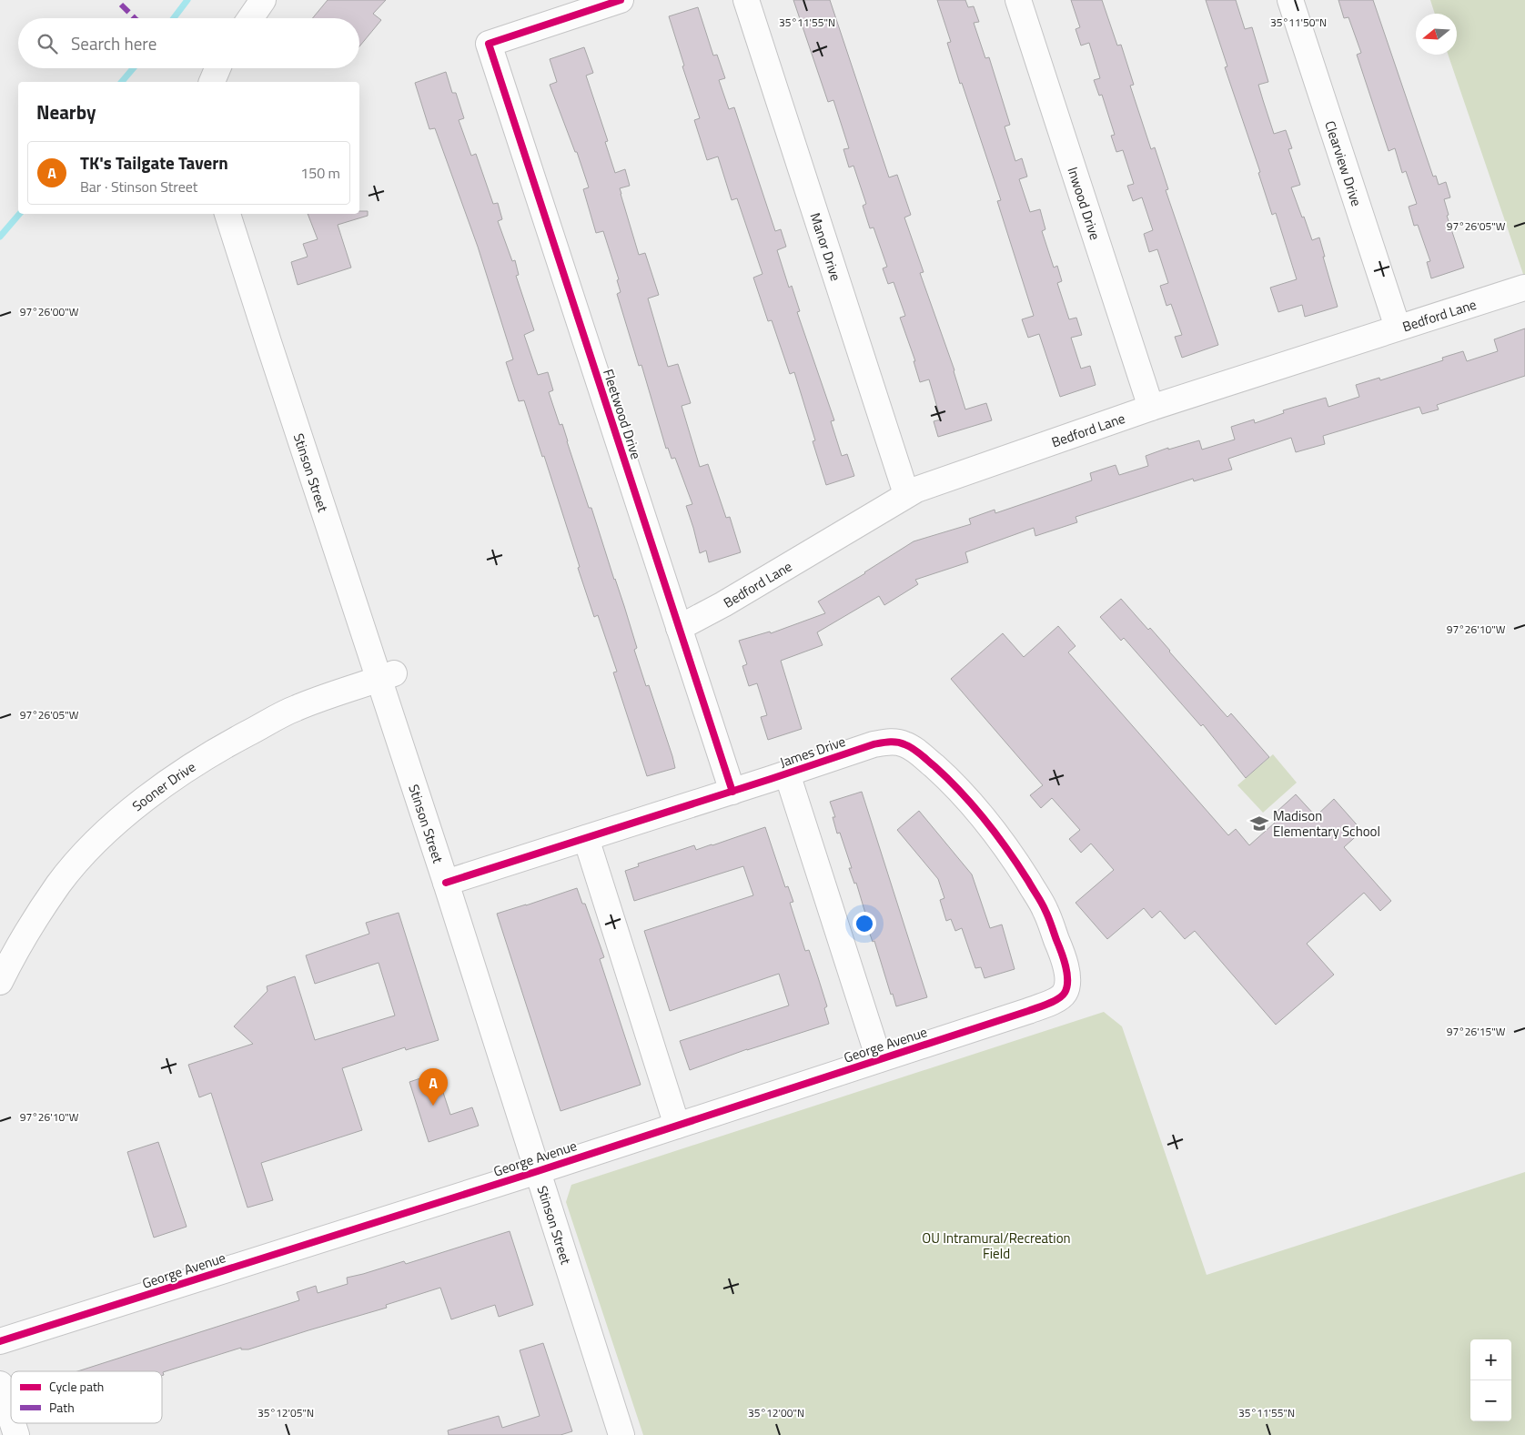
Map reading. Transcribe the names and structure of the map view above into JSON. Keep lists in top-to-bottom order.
{
  "streets": {
    "street": [
      "Clearview Drive",
      "Inwood Drive",
      "Manor Drive",
      "Bedford Lane",
      "Fleetwood Drive",
      "Stinson Street",
      "James Drive",
      "Sooner Drive",
      "George Avenue"
    ]
  },
  "crossings": [
    ["Clearview Drive", "Bedford Lane"],
    ["Inwood Drive", "Bedford Lane"],
    ["Manor Drive", "Bedford Lane"],
    ["Bedford Lane", "Fleetwood Drive"],
    ["Fleetwood Drive", "James Drive"],
    ["Stinson Street", "James Drive"],
    ["Stinson Street", "Sooner Drive"],
    ["Stinson Street", "George Avenue"],
    ["James Drive", "George Avenue"]
  ],
  "parks": ["OU Intramural/Recreation Field"],
  "places": {
    "school or university": ["Madison Elementary School"]
  },
  "legend": ["Cycle path", "Path"],
  "north": "left",
  "page": {
    "search": "Search here",
    "heading": "Nearby",
    "list": [
      {
        "mark": "A",
        "name": "TK's Tailgate Tavern",
        "note": "Bar · Stinson Street",
        "value": "150 m"
      }
    ],
    "pins": "A",
    "map_buttons": ["+", "−"]
  },
  "coordinates": [
    "35°11'55\"N",
    "35°11'50\"N",
    "97°26'05\"W",
    "97°26'00\"W",
    "97°26'10\"W",
    "97°26'15\"W",
    "35°12'05\"N",
    "35°12'00\"N"
  ]
}
